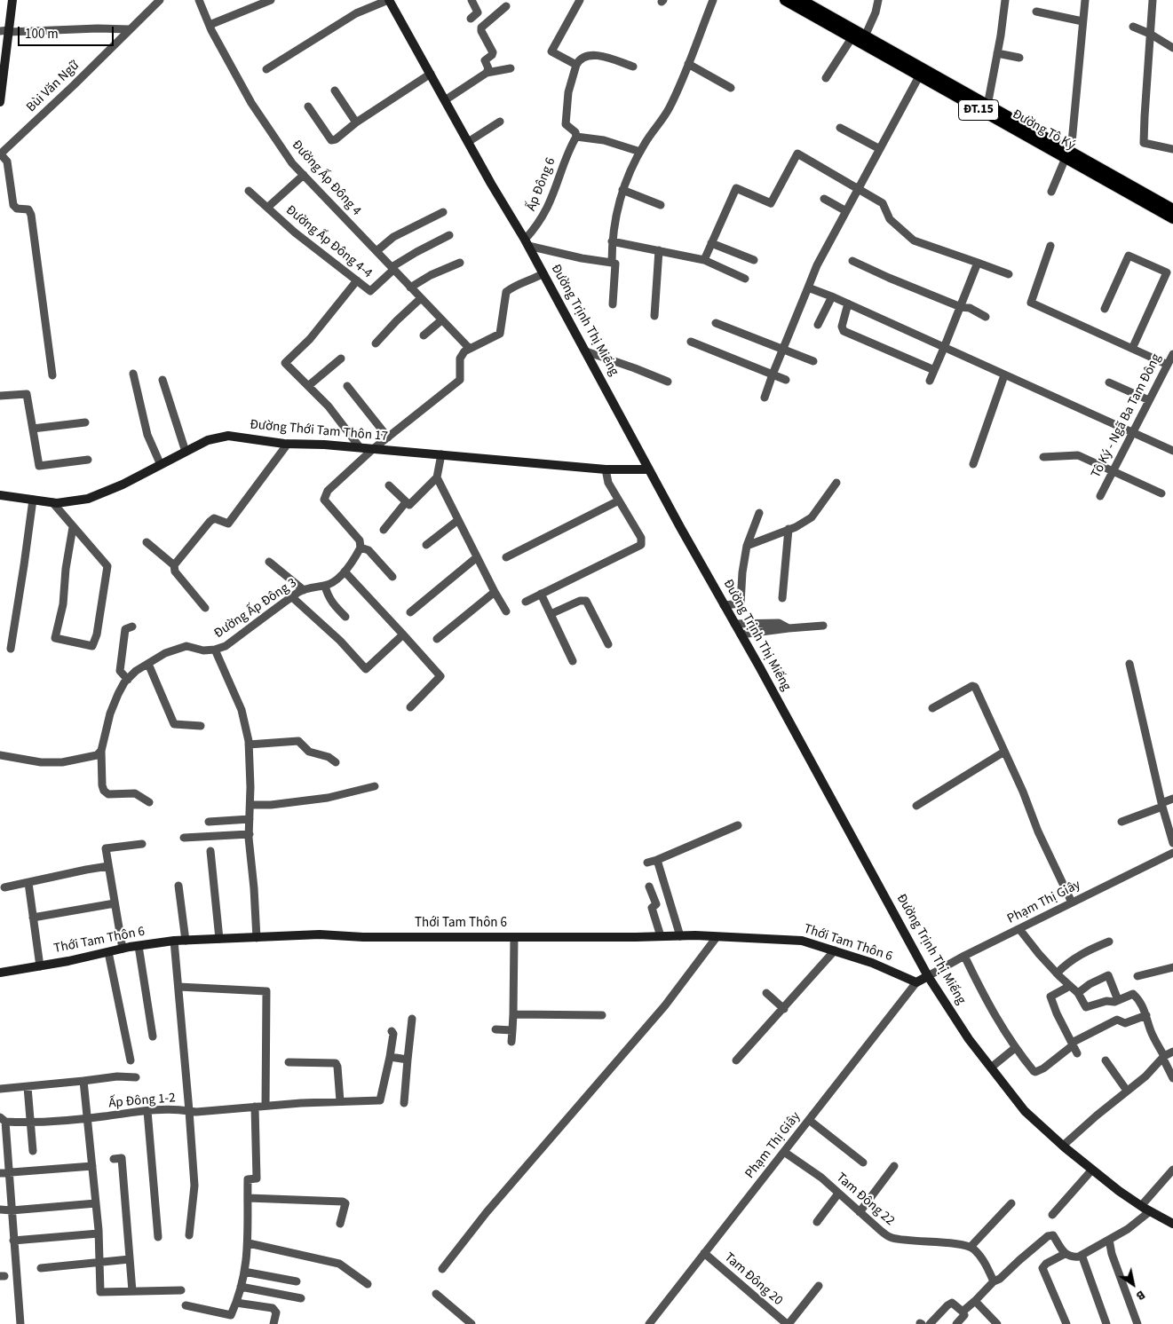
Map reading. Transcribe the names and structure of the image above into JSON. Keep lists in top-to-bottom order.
{
  "streets": {
    "main road": ["ĐT.15", "Đường Tô Ký"],
    "street": [
      "Bùi Văn Ngữ",
      "Đường Ấp Đông 4",
      "Ấp Đông 6",
      "Đường Ấp Đông 4-4",
      "Đường Trịnh Thị Miếng",
      "Tô Ký - Ngã Ba Tam Đông",
      "Đường Thới Tam Thôn 17",
      "Đường Ấp Đông 3",
      "Phạm Thị Giây",
      "Thới Tam Thôn 6",
      "Ấp Đông 1-2",
      "Tam Đông 22",
      "Tam Đông 20"
    ]
  },
  "crossings": [
    ["Đường Ấp Đông 4", "Đường Ấp Đông 4-4"],
    ["Ấp Đông 6", "Đường Trịnh Thị Miếng"],
    ["Đường Trịnh Thị Miếng", "Đường Thới Tam Thôn 17"],
    ["Đường Trịnh Thị Miếng", "Phạm Thị Giây"],
    ["Phạm Thị Giây", "Thới Tam Thôn 6"],
    ["Phạm Thị Giây", "Tam Đông 22"],
    ["Phạm Thị Giây", "Tam Đông 20"]
  ],
  "scale_bar": "100 m",
  "north": "bottom right"
}
